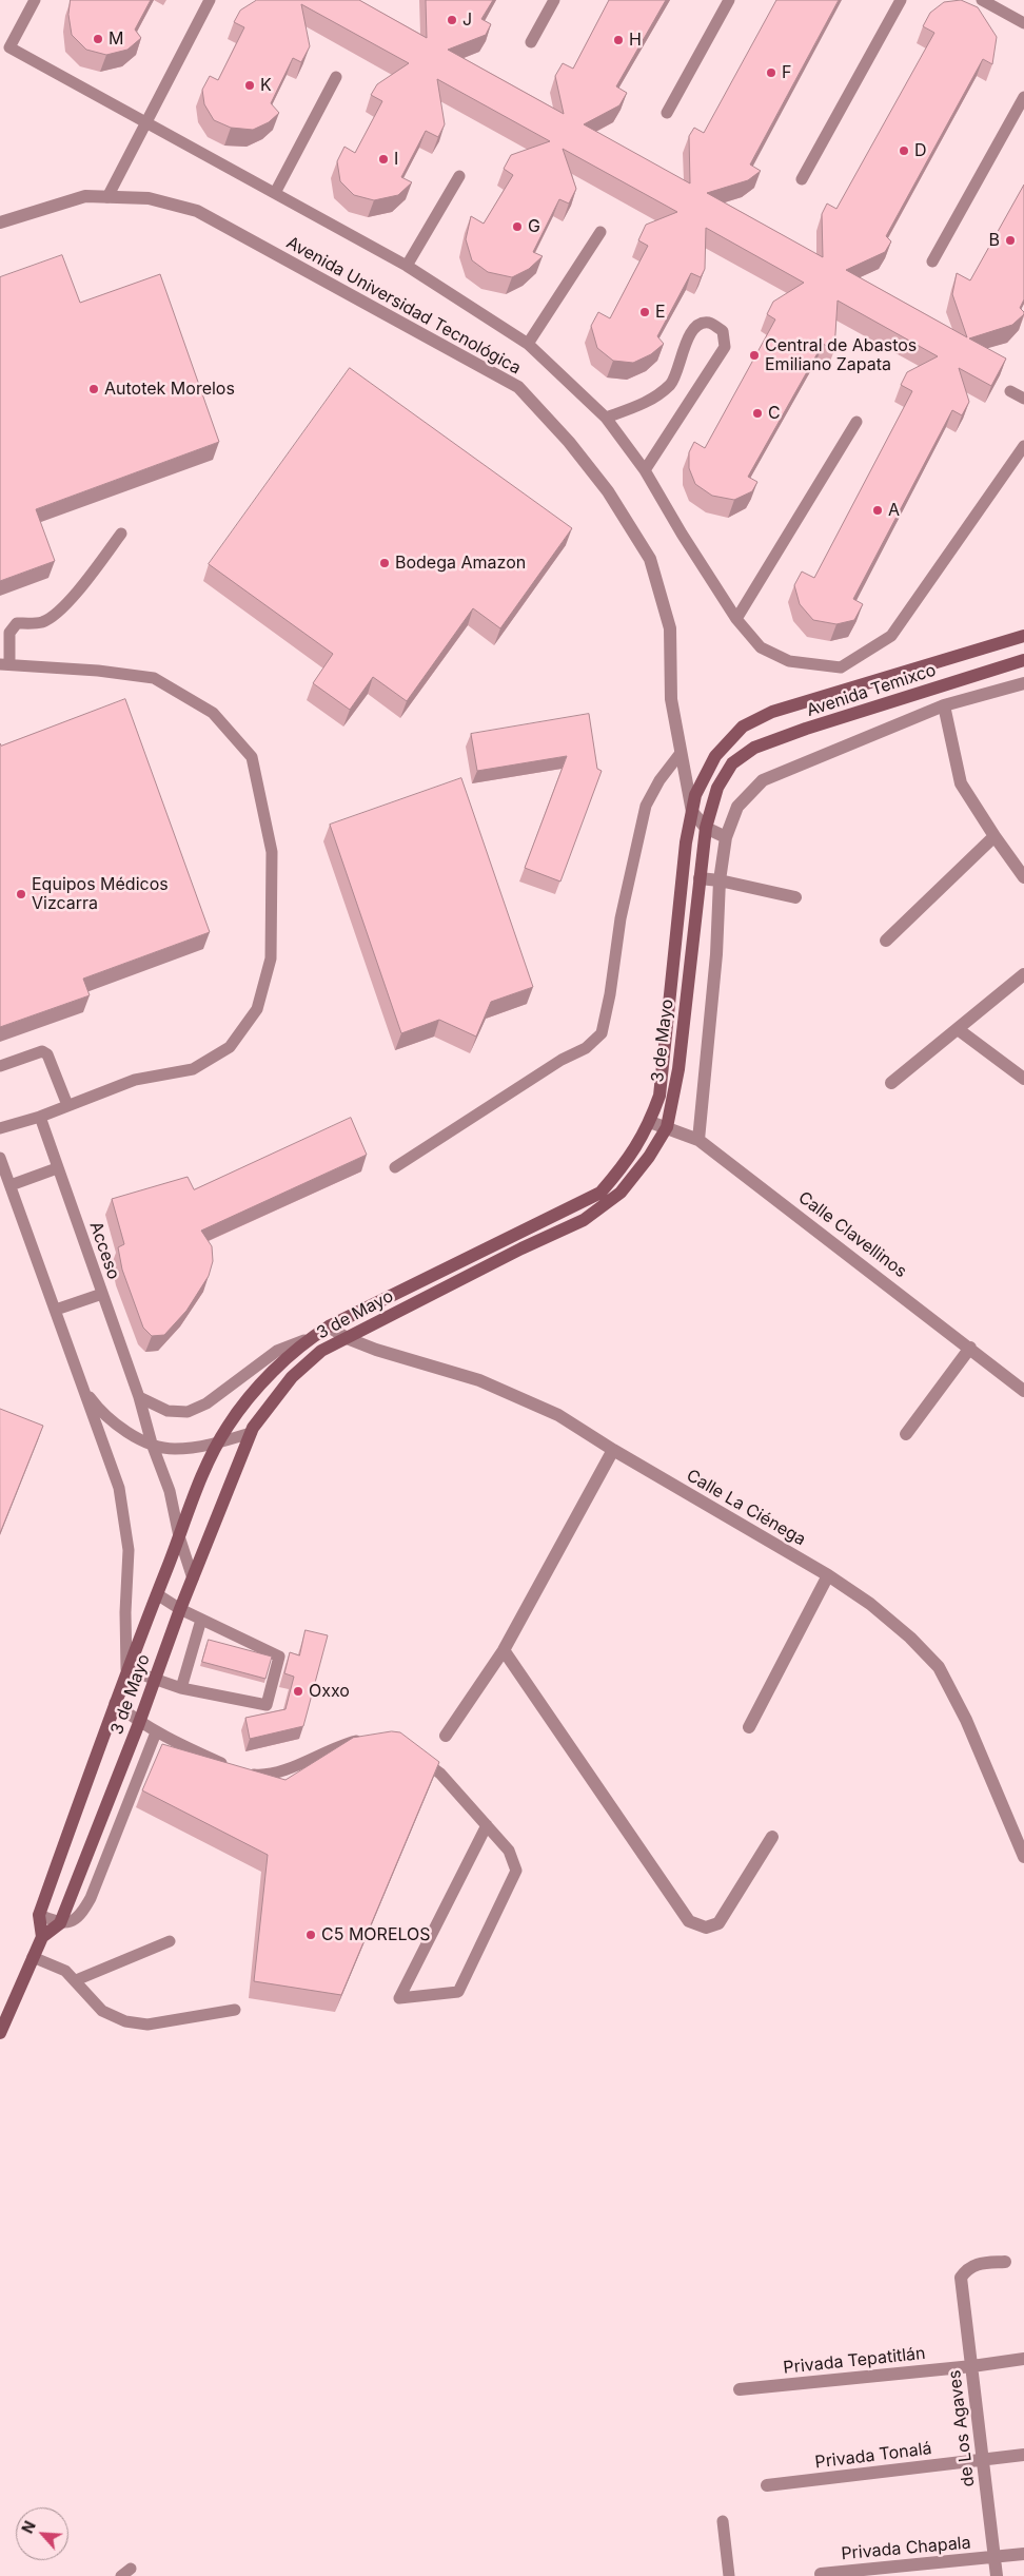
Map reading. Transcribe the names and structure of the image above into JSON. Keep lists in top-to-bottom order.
{
  "streets": {
    "main road": ["Avenida Temixco", "3 de Mayo"],
    "street": [
      "Avenida Universidad Tecnológica",
      "Calle Clavellinos",
      "Calle La Ciénega",
      "Privada Tepatitlán",
      "de Los Agaves",
      "Privada Tonalá",
      "Privada Chapala"
    ],
    "lane": ["Acceso"]
  },
  "crossings": [
    ["Avenida Temixco", "3 de Mayo"],
    ["3 de Mayo", "Calle Clavellinos"],
    ["3 de Mayo", "Acceso"],
    ["3 de Mayo", "Calle La Ciénega"],
    ["Privada Tepatitlán", "de Los Agaves"],
    ["de Los Agaves", "Privada Tonalá"],
    ["de Los Agaves", "Privada Chapala"]
  ],
  "places": [
    "J",
    "M",
    "H",
    "F",
    "K",
    "D",
    "I",
    "G",
    "B",
    "E",
    "Central de Abastos Emiliano Zapata",
    "Autotek Morelos",
    "C",
    "A",
    "Bodega Amazon",
    "Equipos Médicos Vizcarra",
    "Oxxo",
    "C5 MORELOS"
  ],
  "north": "top left"
}
